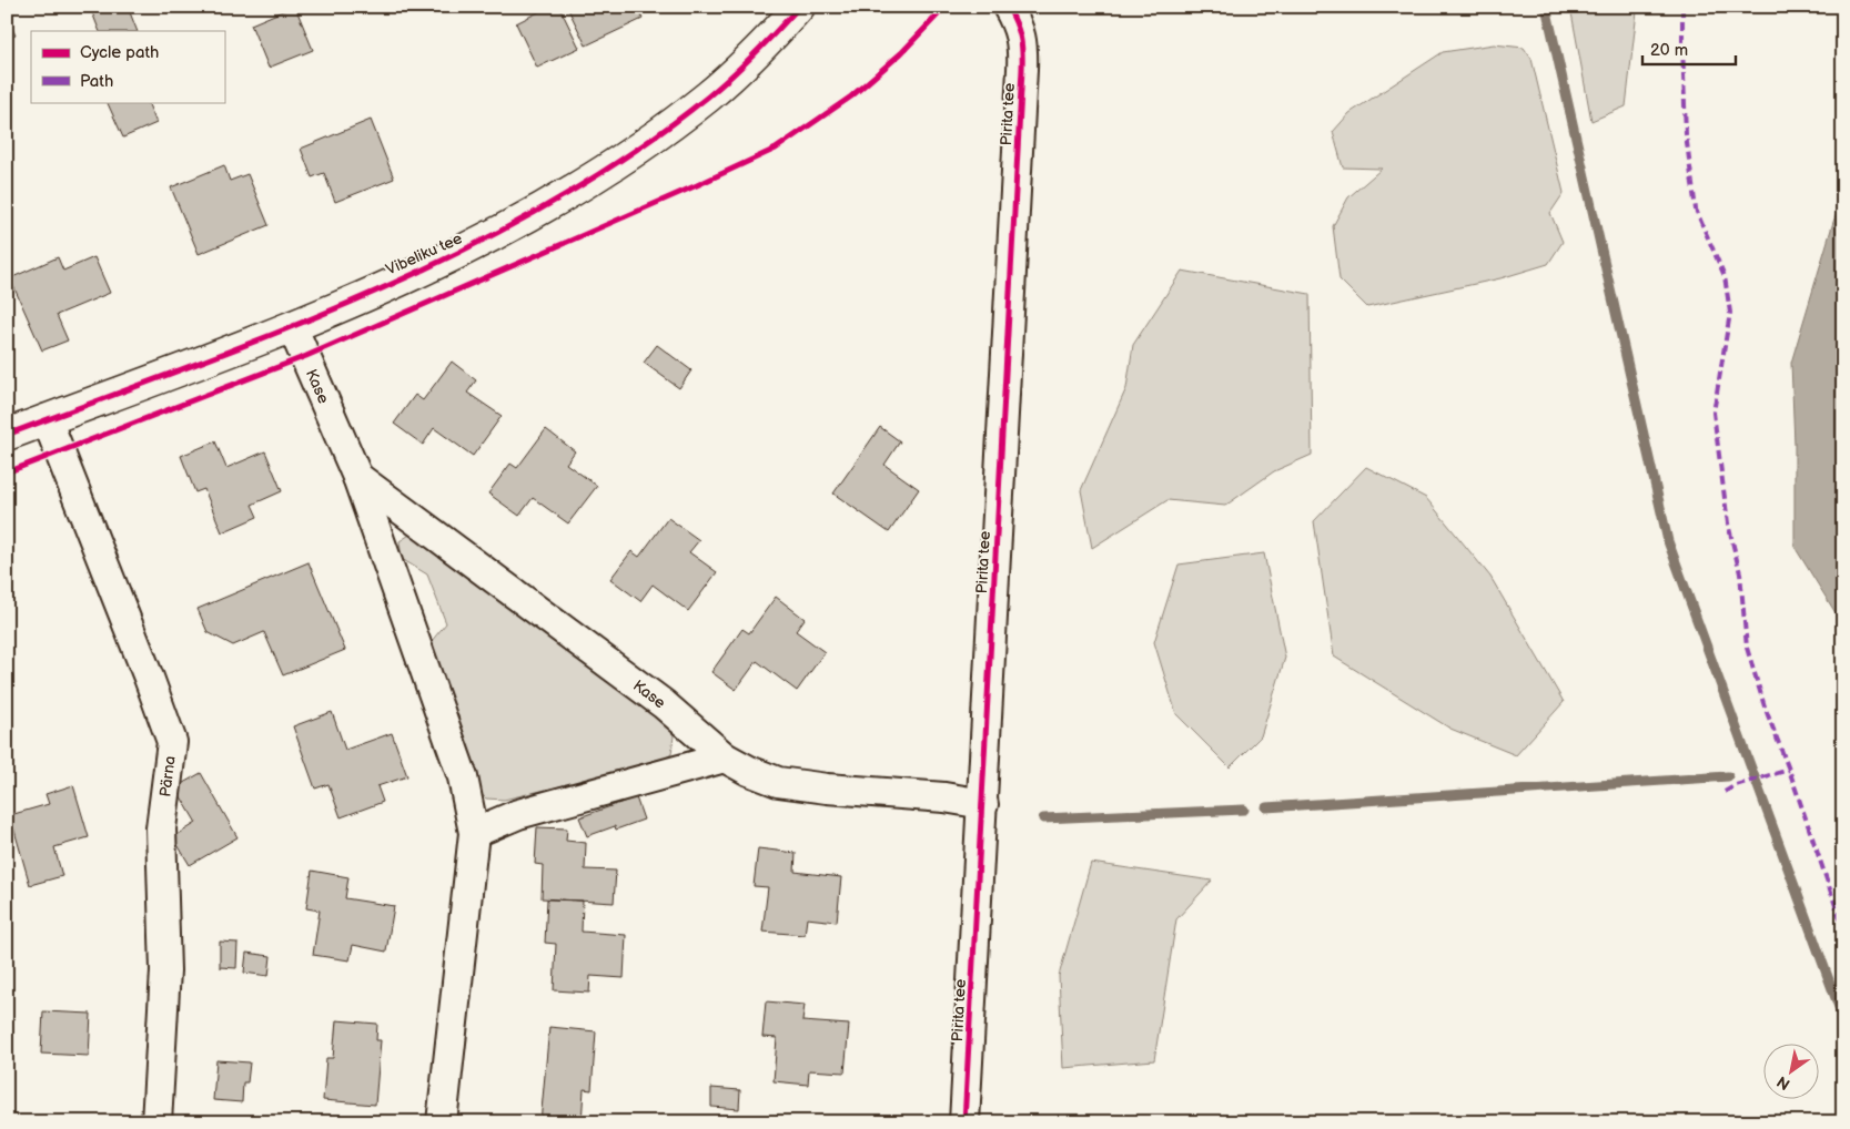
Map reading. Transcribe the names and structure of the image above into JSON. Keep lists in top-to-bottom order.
{
  "streets": {
    "street": [
      "Pirita tee",
      "Vibeliku tee",
      "Kase",
      "Pärna"
    ]
  },
  "crossings": [
    ["Pirita tee", "Kase"],
    ["Vibeliku tee", "Kase"],
    ["Vibeliku tee", "Pärna"]
  ],
  "legend": ["Cycle path", "Path"],
  "scale_bar": "20 m",
  "north": "bottom left"
}
